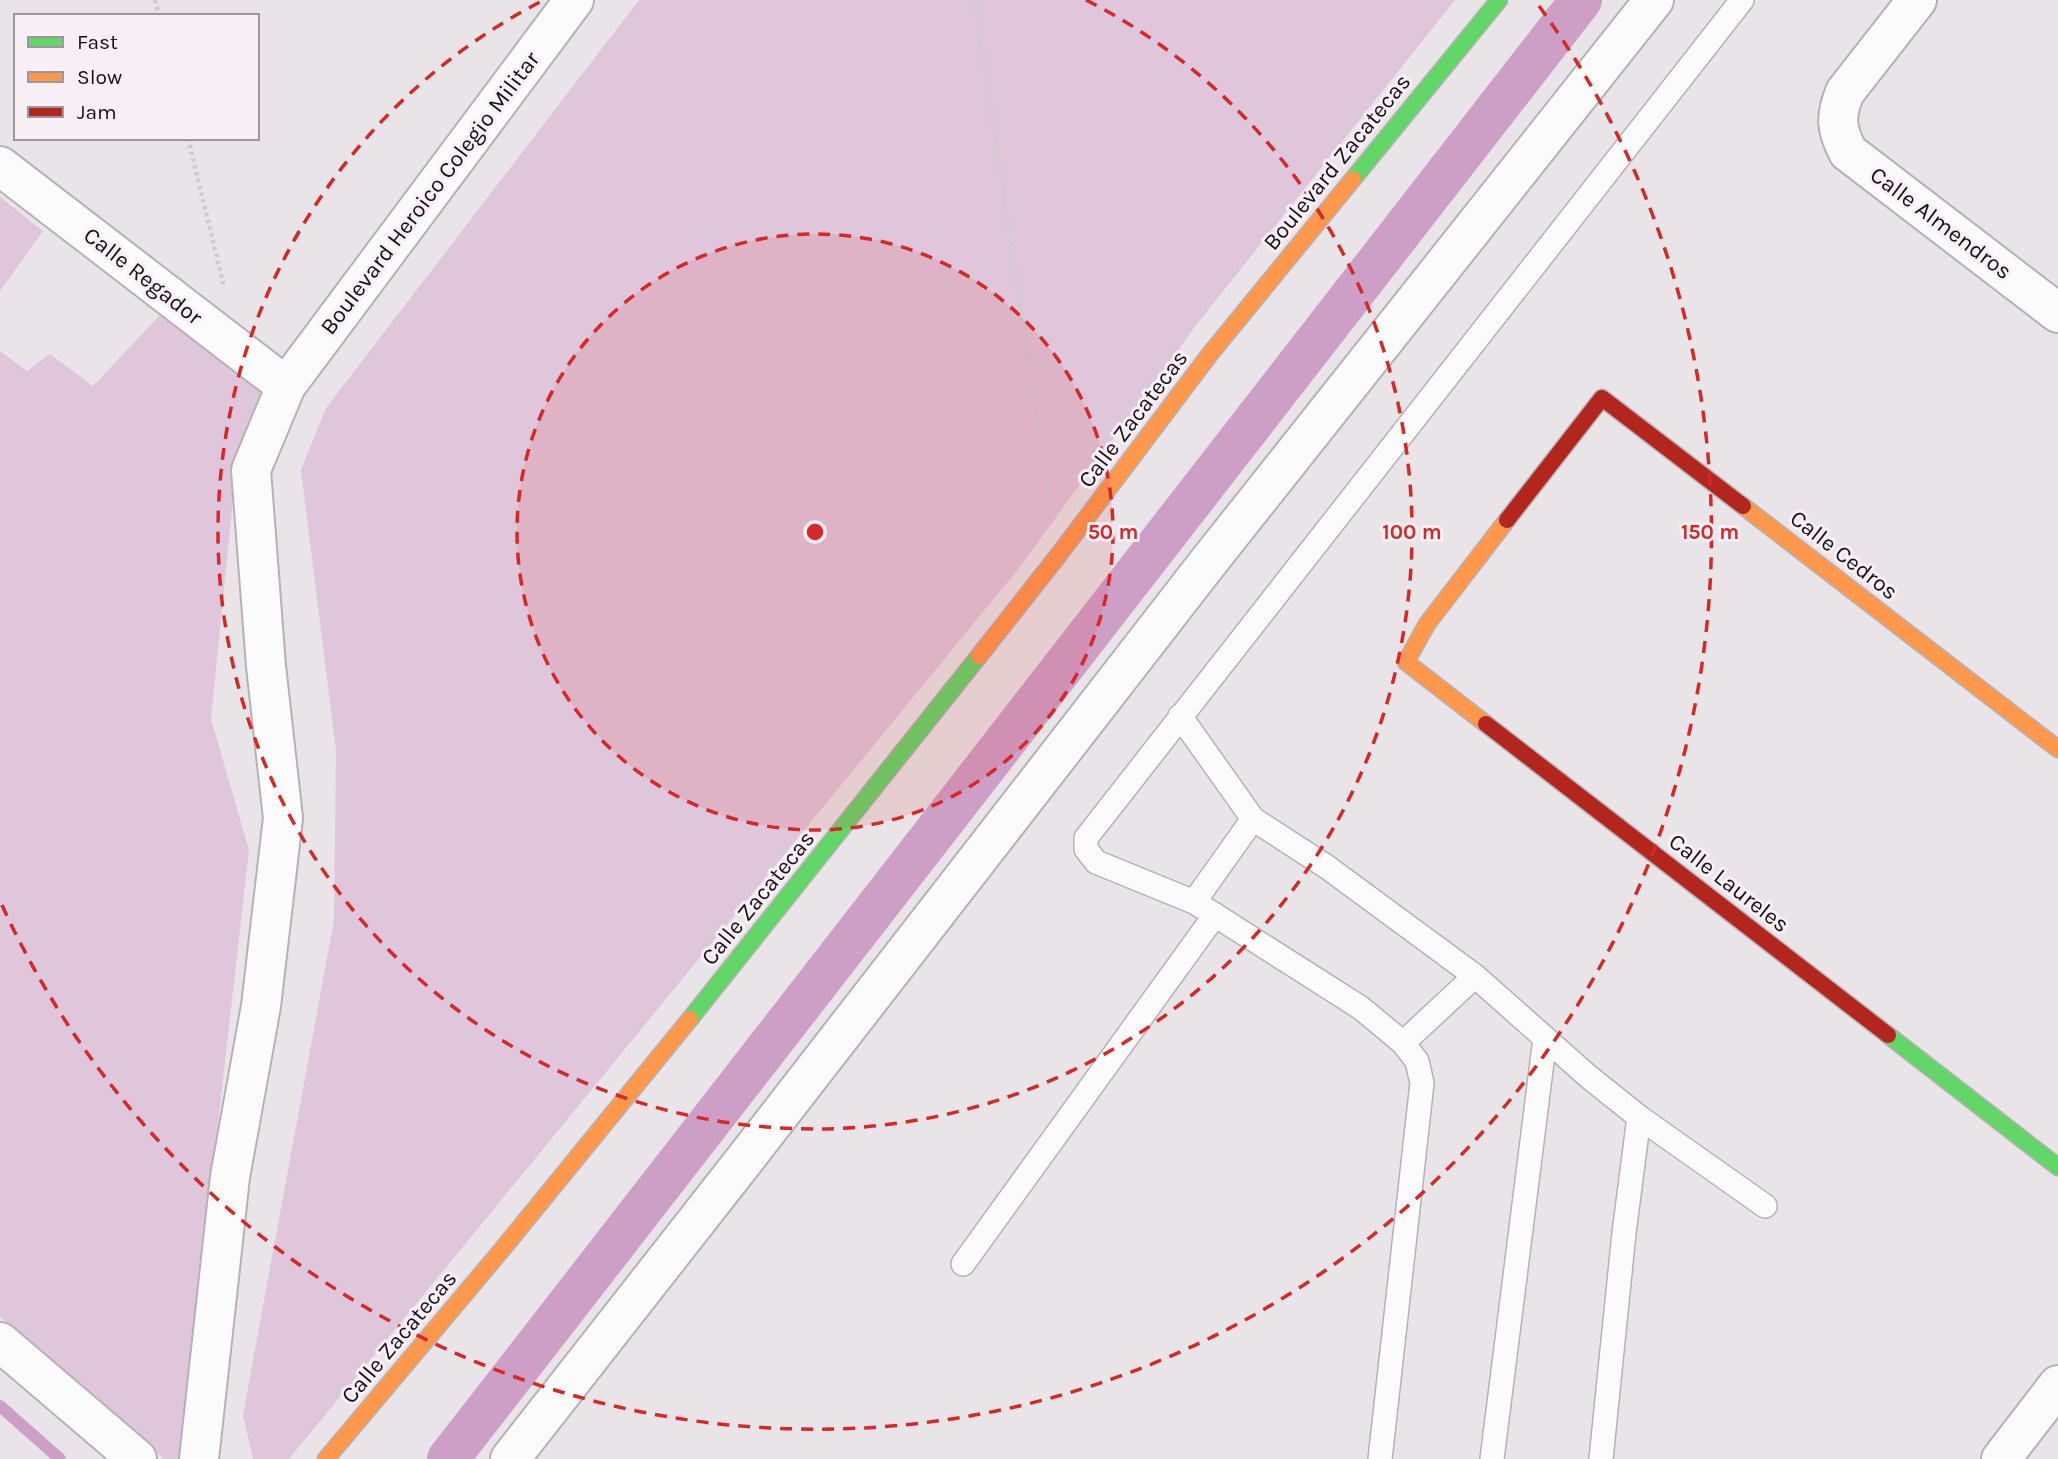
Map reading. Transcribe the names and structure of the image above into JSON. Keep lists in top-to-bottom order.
{
  "streets": {
    "street": [
      "Boulevard Zacatecas",
      "Boulevard Heroico Colegio Militar",
      "Calle Almendros",
      "Calle Regador",
      "Calle Zacatecas",
      "Calle Cedros",
      "Calle Laureles"
    ]
  },
  "crossings": [
    ["Boulevard Zacatecas", "Calle Zacatecas"],
    ["Boulevard Heroico Colegio Militar", "Calle Regador"],
    ["Calle Cedros", "Calle Laureles"]
  ],
  "legend": ["Fast", "Slow", "Jam"],
  "rings": ["50 m", "100 m", "150 m"]
}
